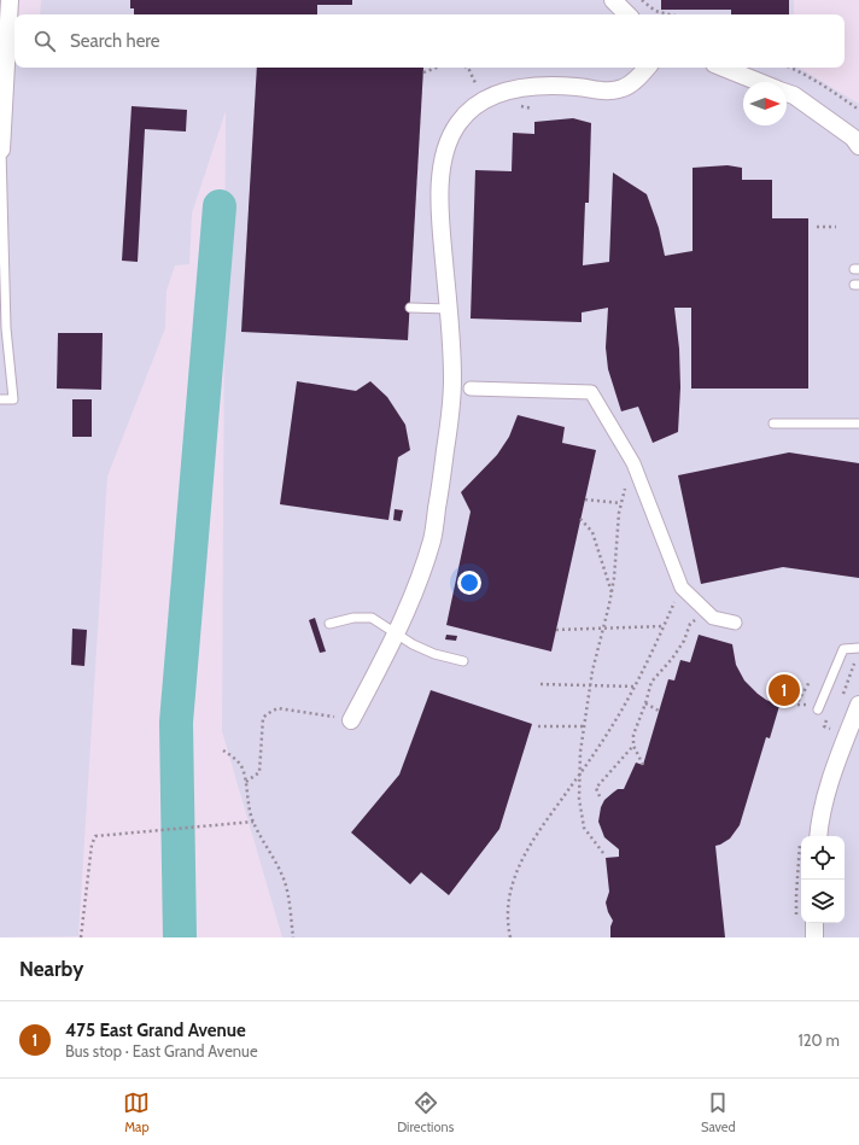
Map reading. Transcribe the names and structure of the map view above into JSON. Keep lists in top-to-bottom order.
{
  "north": "right",
  "page": {
    "search": "Search here",
    "pins": "1",
    "heading": "Nearby",
    "list": [
      {
        "mark": "1",
        "name": "475 East Grand Avenue",
        "note": "Bus stop · East Grand Avenue",
        "value": "120 m"
      }
    ],
    "nav": ["Map", "Directions", "Saved"]
  }
}
